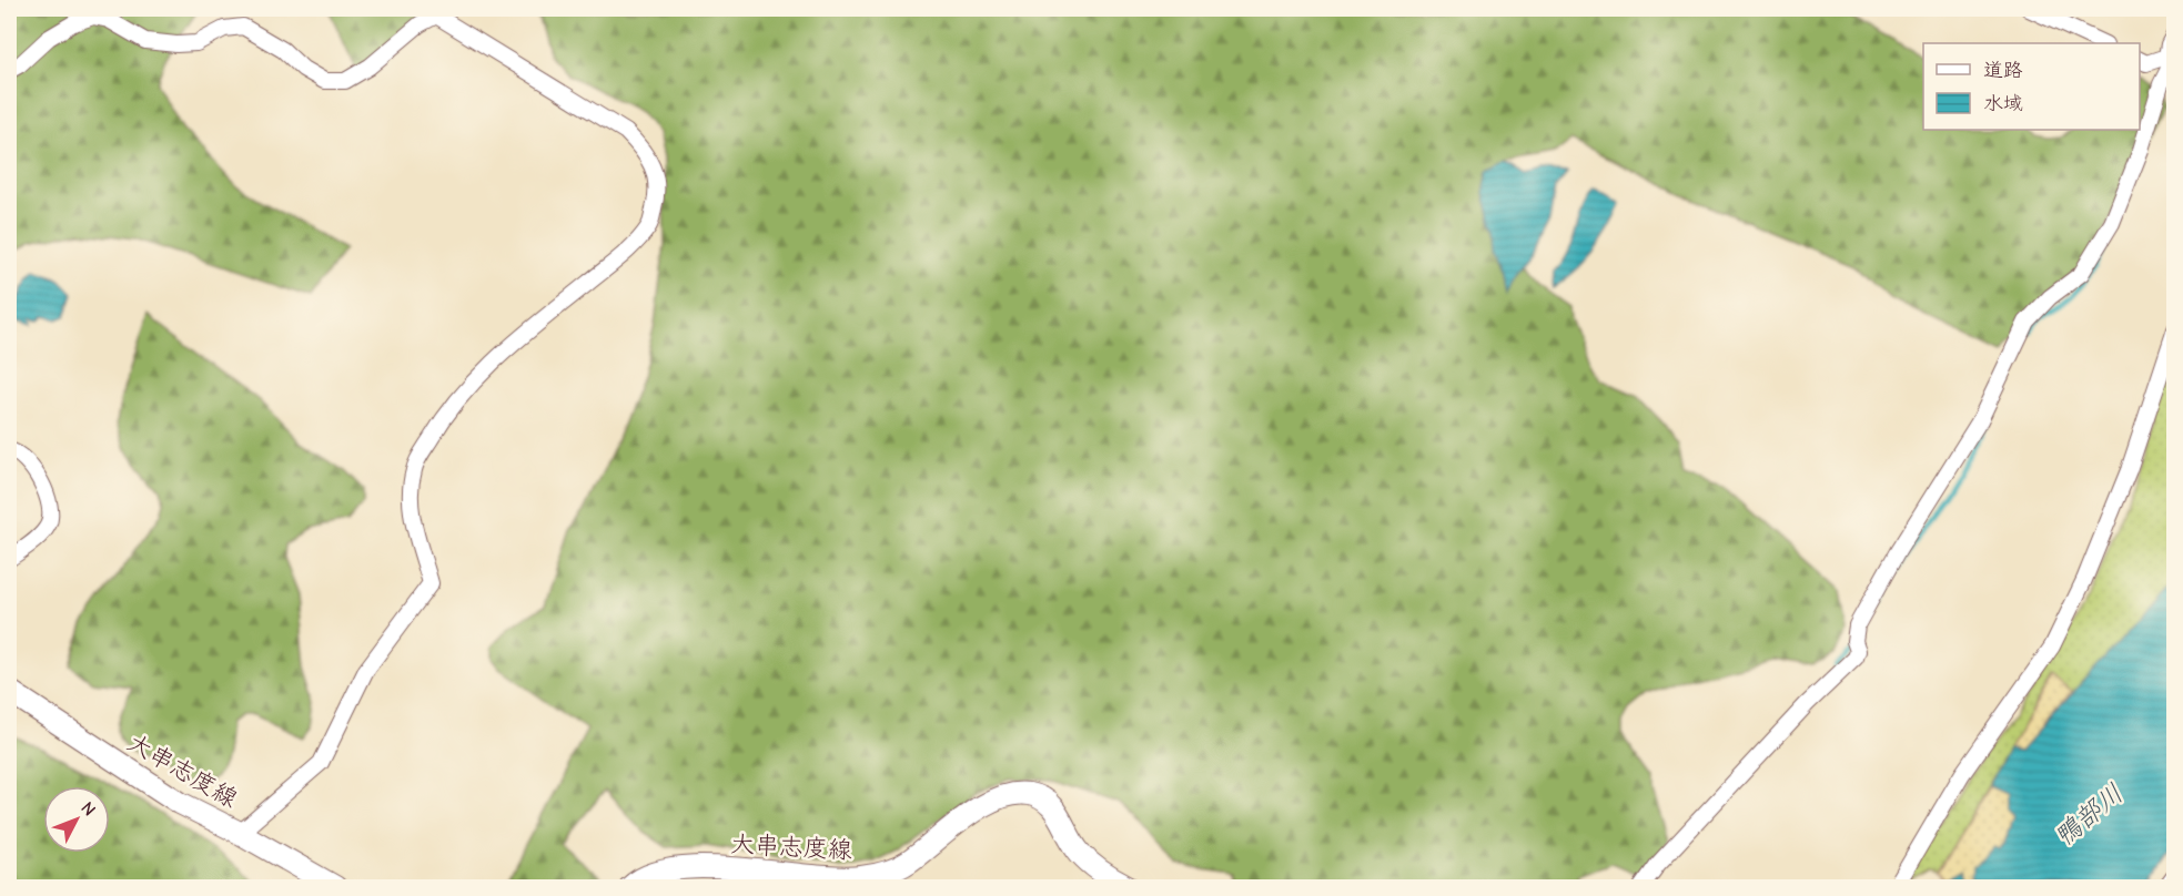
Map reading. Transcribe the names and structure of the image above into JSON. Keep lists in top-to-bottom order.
{
  "streets": {
    "main road": ["大串志度線"]
  },
  "water": ["鴨部川"],
  "legend": ["道路", "水域"],
  "north": "top right"
}
